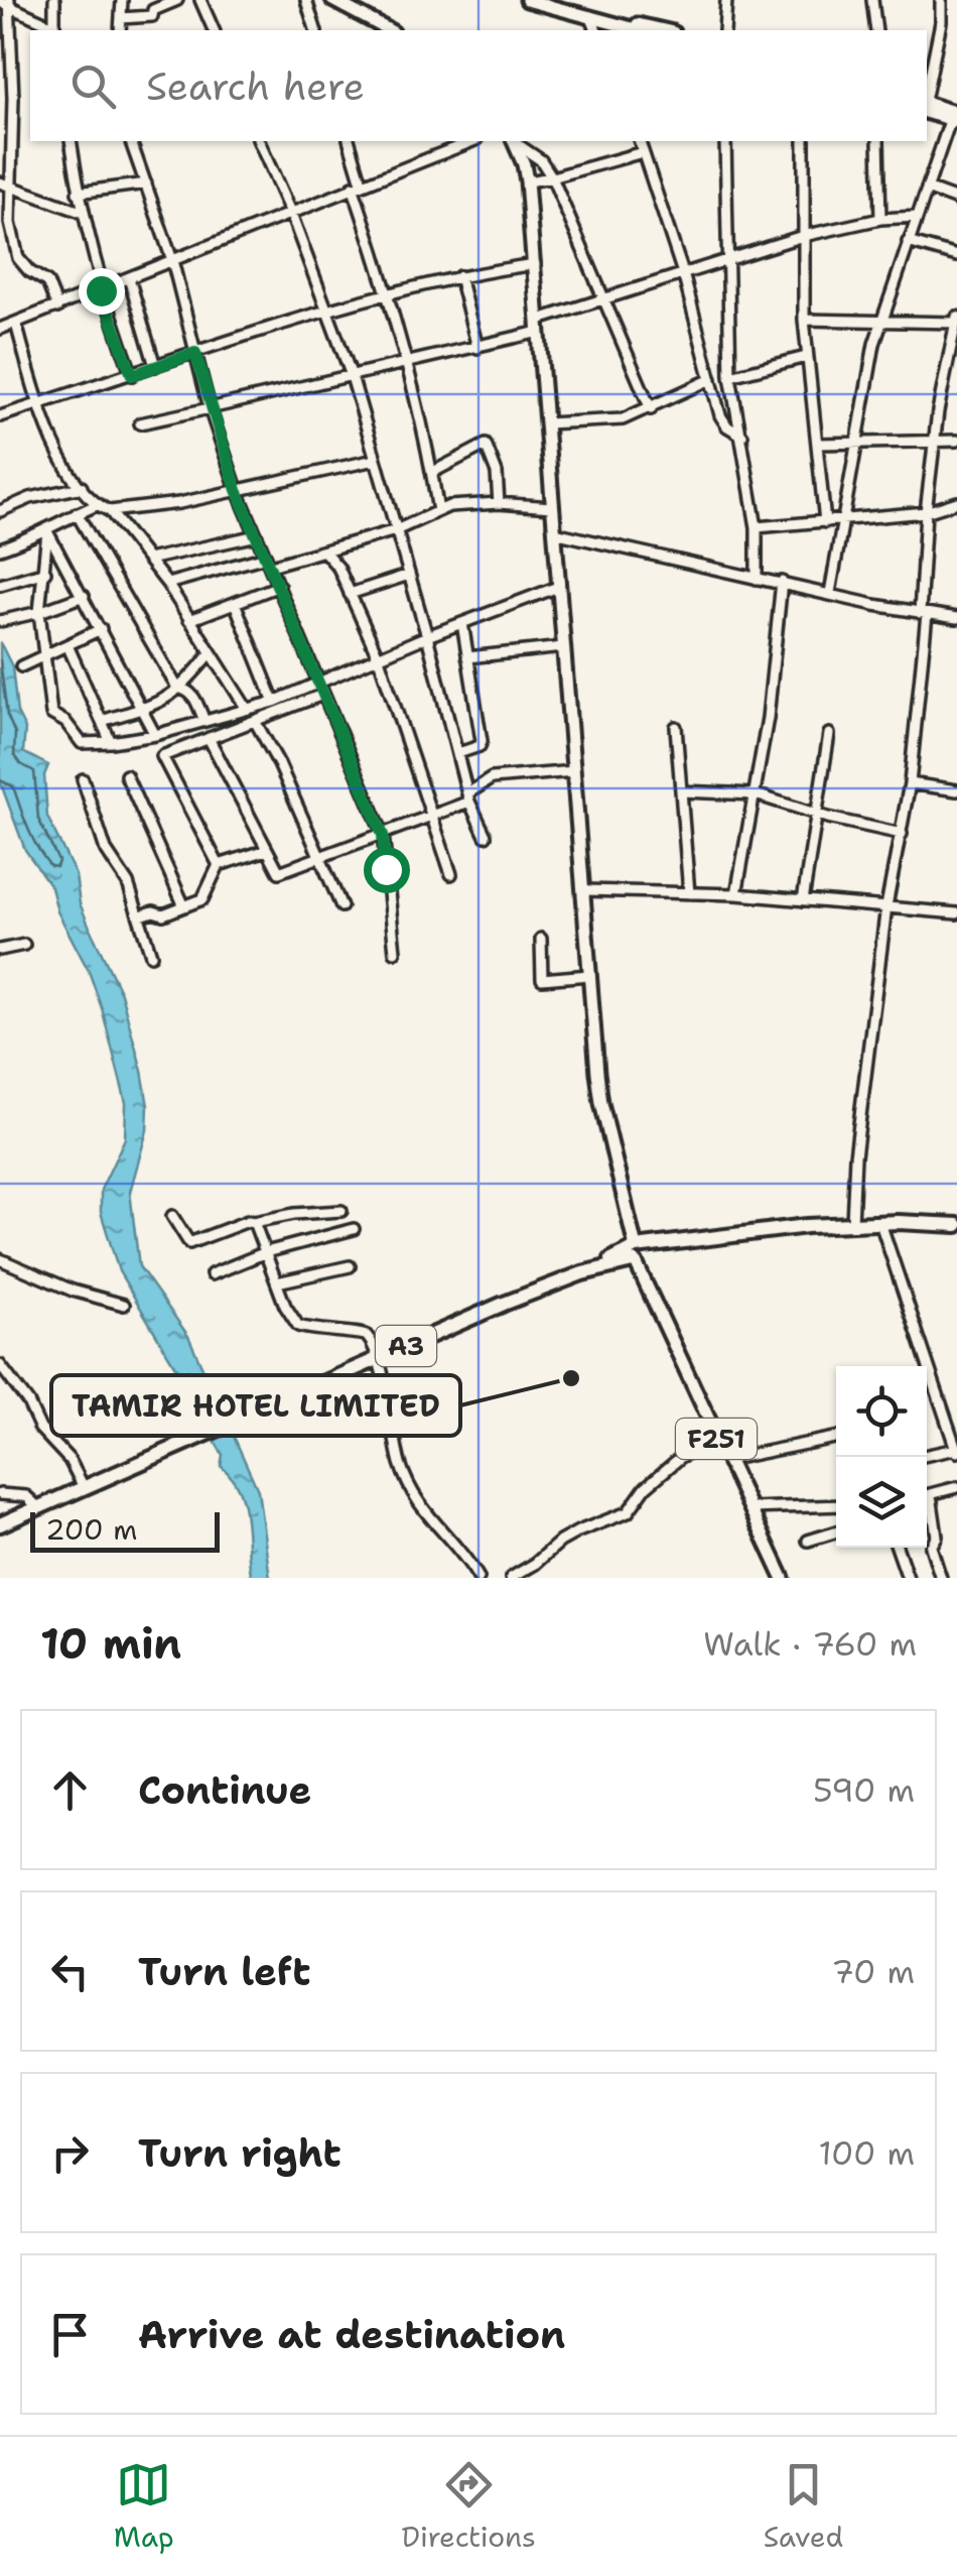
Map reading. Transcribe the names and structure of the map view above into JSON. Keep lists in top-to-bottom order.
{
  "streets": {
    "highway": ["A3"],
    "main road": ["F251"]
  },
  "crossings": [
    ["A3", "F251"]
  ],
  "places": ["TAMIR HOTEL LIMITED"],
  "scale_bar": "200 m",
  "page": {
    "search": "Search here",
    "scale": "200 m",
    "heading": ["10 min", "Walk · 760 m"],
    "list": [
      ["Continue", "590 m"],
      ["Turn left", "70 m"],
      ["Turn right", "100 m"],
      "Arrive at destination"
    ],
    "nav": ["Map", "Directions", "Saved"]
  }
}
